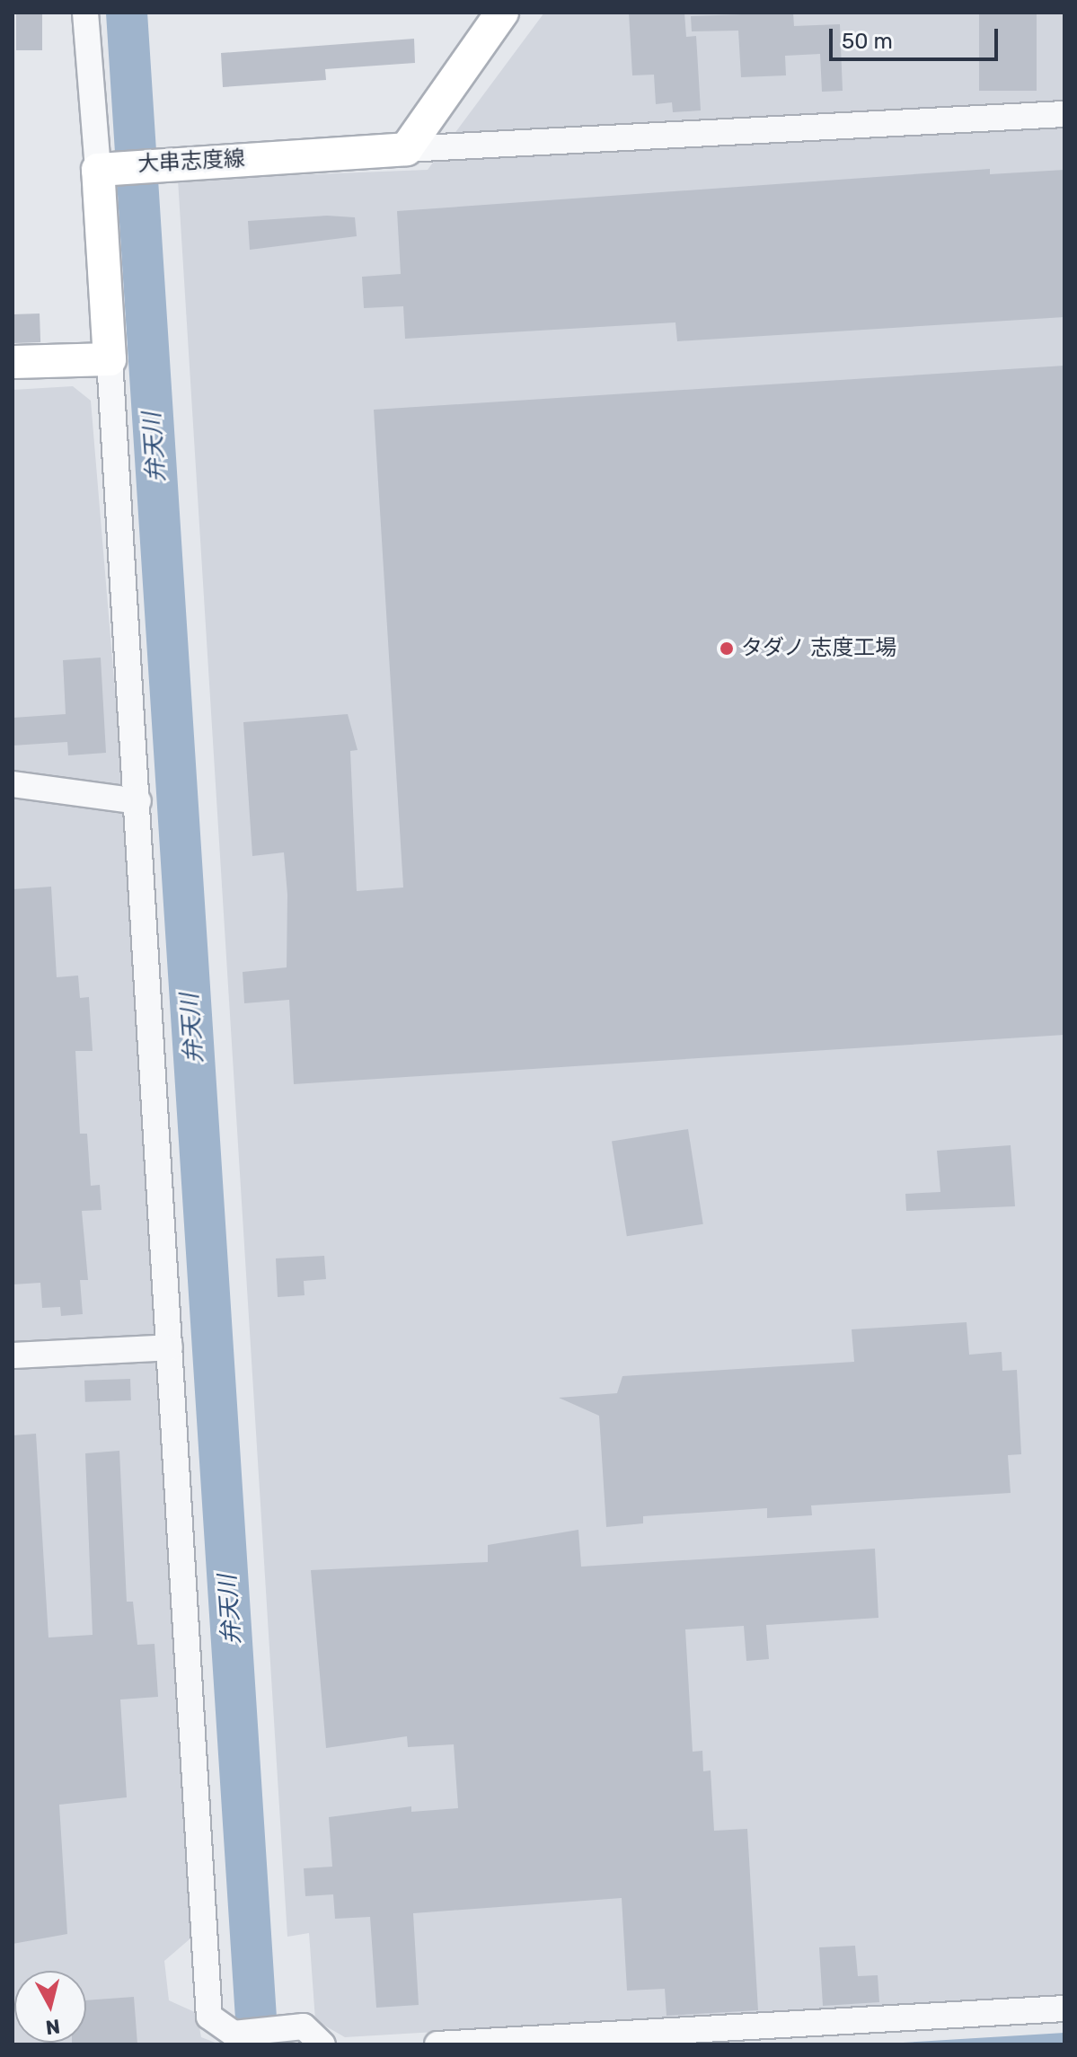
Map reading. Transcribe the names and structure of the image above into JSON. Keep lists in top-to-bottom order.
{
  "streets": {
    "main road": ["大串志度線"]
  },
  "water": ["弁天川"],
  "places": ["タダノ 志度工場"],
  "scale_bar": "50 m",
  "north": "bottom"
}
